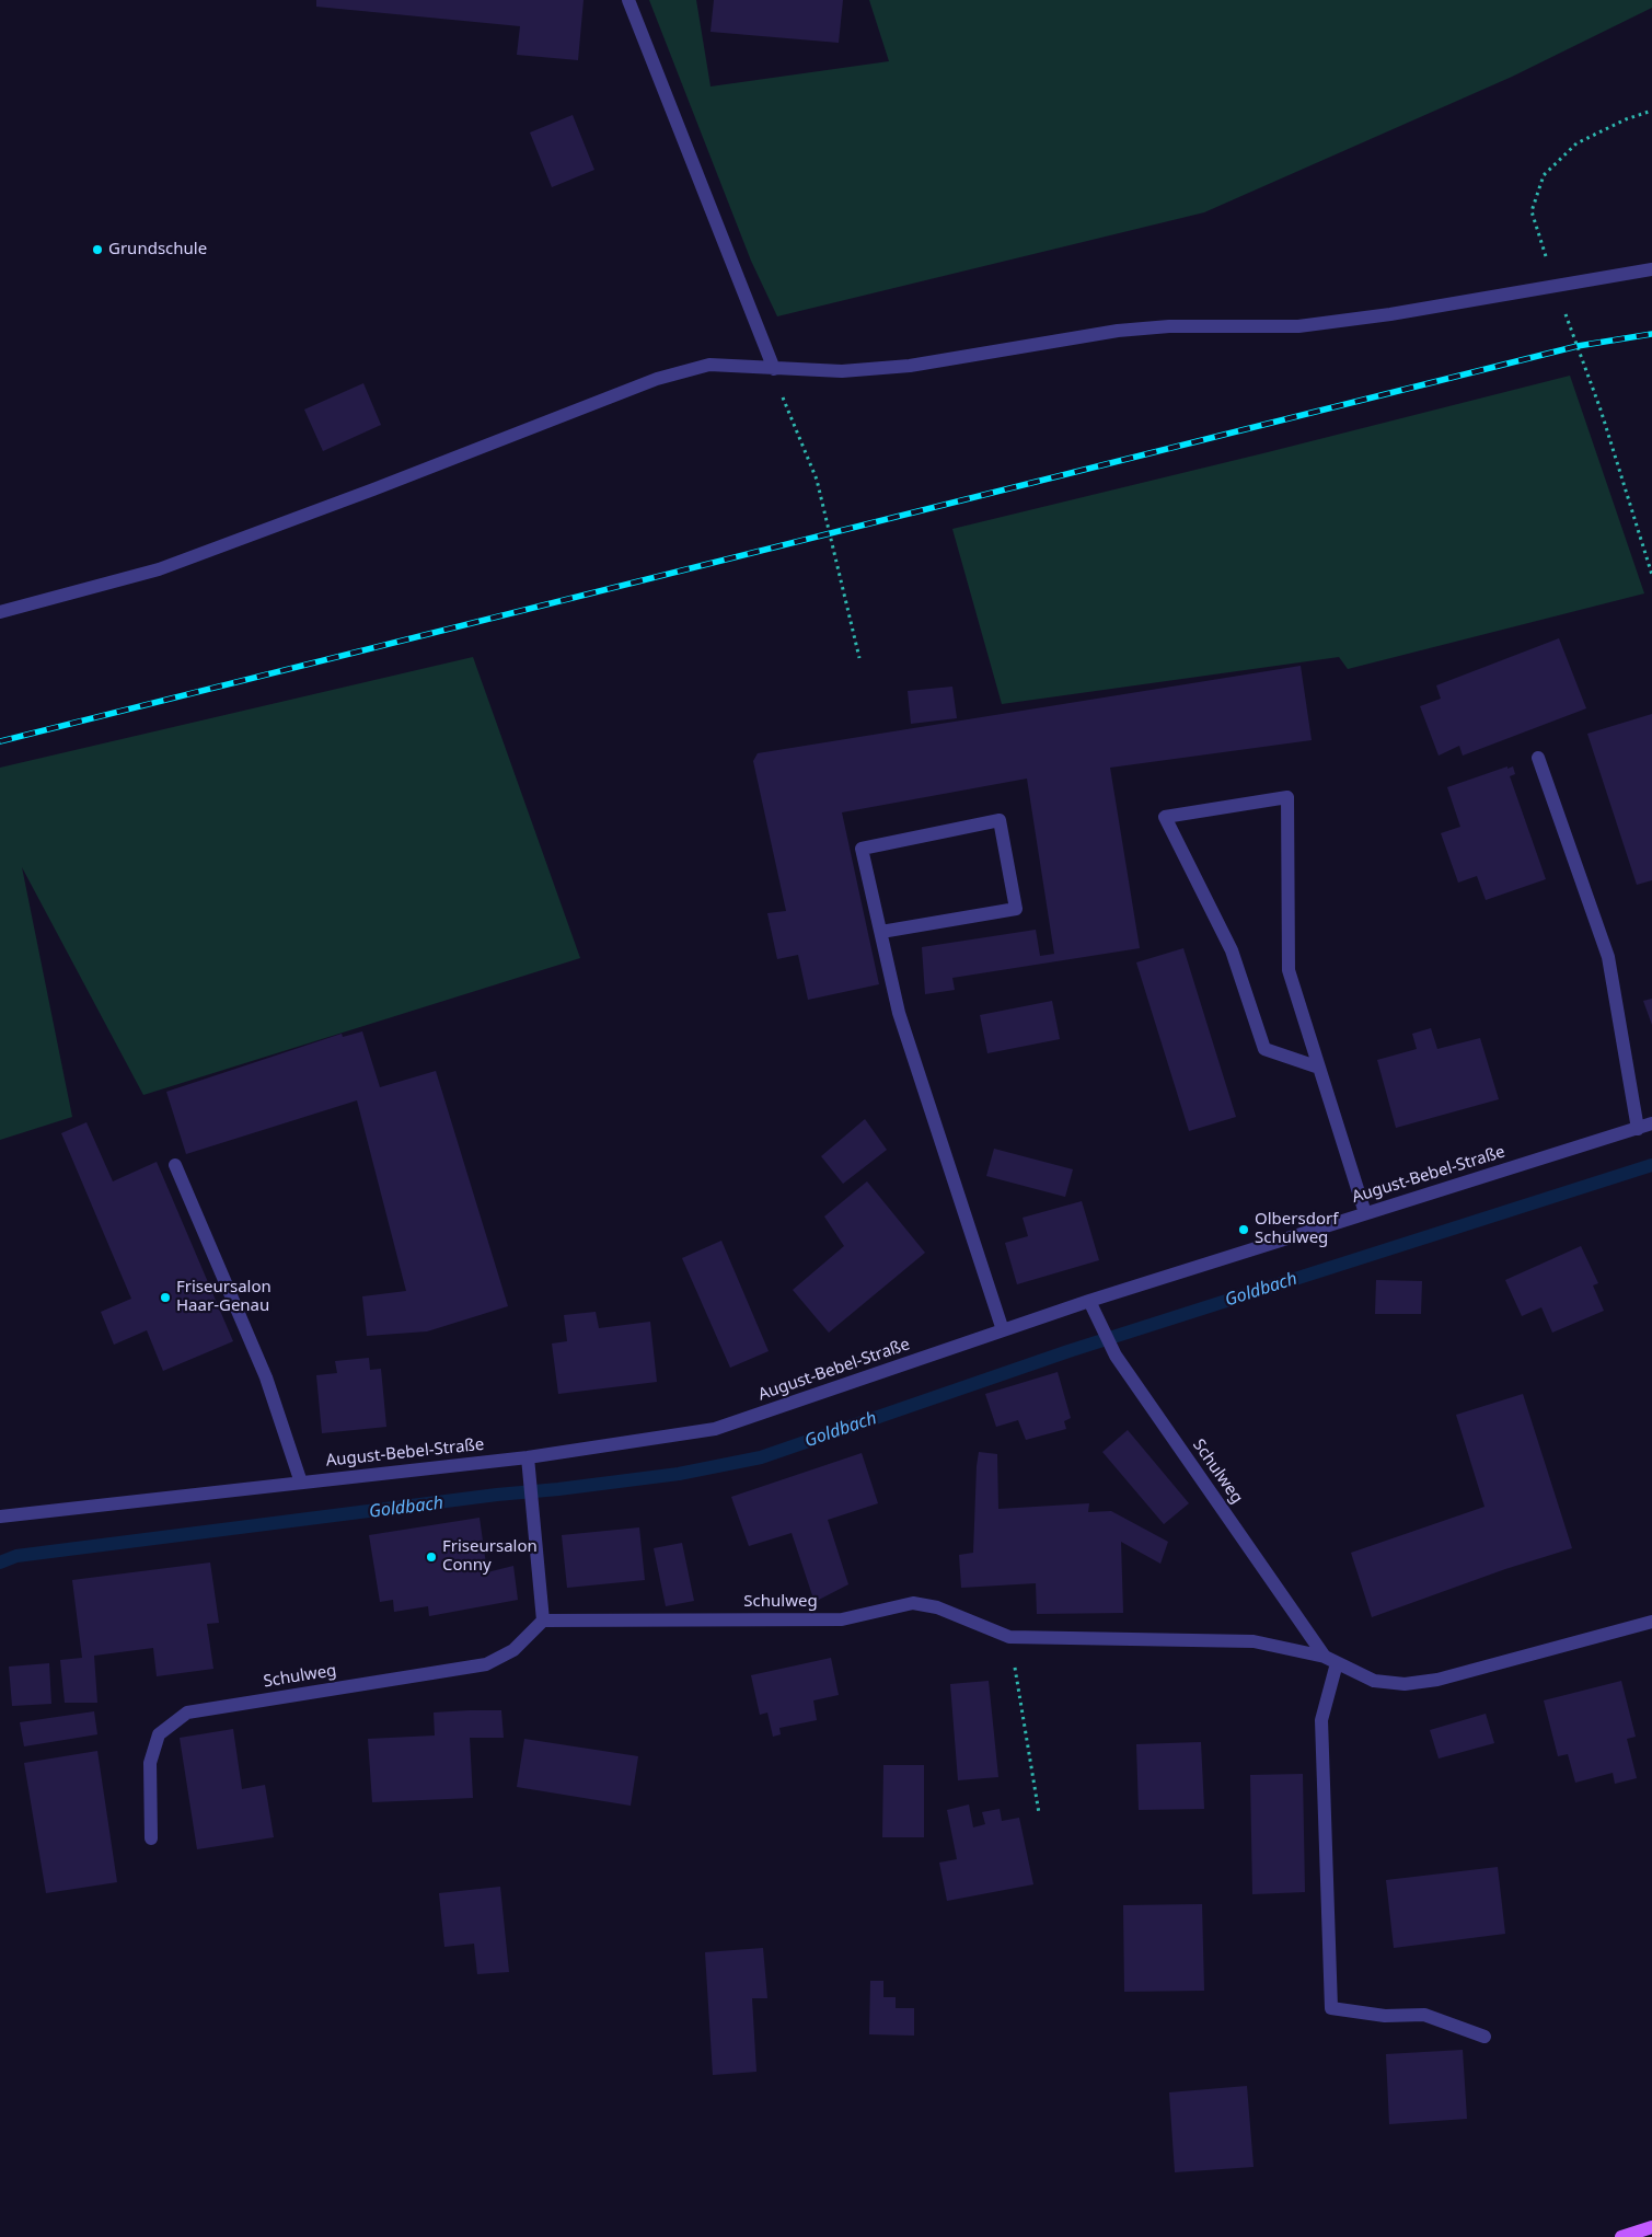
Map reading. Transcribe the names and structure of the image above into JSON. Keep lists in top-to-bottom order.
{
  "streets": {
    "street": ["August-Bebel-Straße", "Schulweg"]
  },
  "crossings": [
    ["August-Bebel-Straße", "Schulweg"]
  ],
  "water": ["Goldbach"],
  "places": [
    "Grundschule",
    "Olbersdorf Schulweg",
    "Friseursalon Haar-Genau",
    "Friseursalon Conny"
  ]
}
